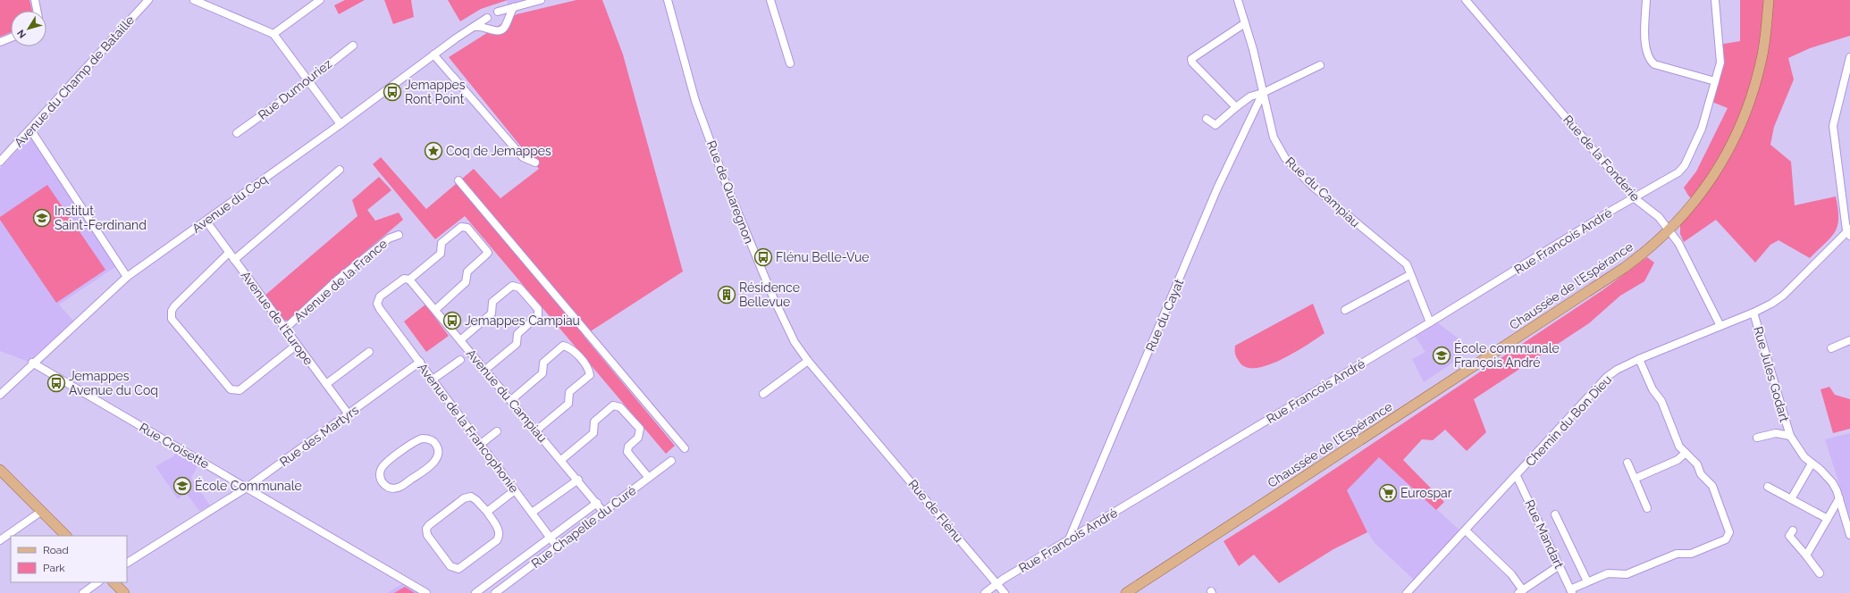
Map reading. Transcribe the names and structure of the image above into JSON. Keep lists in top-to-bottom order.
{
  "streets": {
    "main road": ["Chaussée de l'Espérance"],
    "street": [
      "Avenue du Champ de Bataille",
      "Rue Dumouriez",
      "Rue de la Fonderie",
      "Rue de Quaregnon",
      "Rue du Campiau",
      "Avenue du Coq",
      "Rue Francois André",
      "Avenue de la France",
      "Rue du Cayat",
      "Avenue de l'Europe",
      "Rue Jules Godart",
      "Avenue du Campiau",
      "Chemin du Bon Dieu",
      "Avenue de la Francophonie",
      "Rue des Martyrs",
      "Rue Croisette",
      "Rue de Flénu",
      "Rue Chapelle du Curé",
      "Rue Mandart"
    ]
  },
  "crossings": [
    ["Rue de la Fonderie", "Rue Francois André"],
    ["Rue de la Fonderie", "Chaussée de l'Espérance"],
    ["Rue de la Fonderie", "Chemin du Bon Dieu"],
    ["Rue de Quaregnon", "Rue de Flénu"],
    ["Rue du Campiau", "Rue Francois André"],
    ["Rue du Campiau", "Rue du Cayat"],
    ["Avenue du Coq", "Avenue de l'Europe"],
    ["Avenue du Coq", "Rue Croisette"],
    ["Rue Francois André", "Rue du Cayat"],
    ["Rue Francois André", "Rue de Flénu"],
    ["Avenue de la France", "Avenue de l'Europe"],
    ["Avenue de l'Europe", "Rue des Martyrs"],
    ["Rue Jules Godart", "Chemin du Bon Dieu"],
    ["Avenue du Campiau", "Avenue de la Francophonie"],
    ["Avenue du Campiau", "Rue Chapelle du Curé"],
    ["Chemin du Bon Dieu", "Rue Mandart"],
    ["Avenue de la Francophonie", "Rue des Martyrs"],
    ["Avenue de la Francophonie", "Rue Chapelle du Curé"],
    ["Rue des Martyrs", "Rue Croisette"]
  ],
  "places": {
    "bus stop": [
      "Jemappes Ront Point",
      "Flénu Belle-Vue",
      "Jemappes Campiau",
      "Jemappes Avenue du Coq"
    ],
    "place": ["Coq de Jemappes"],
    "school or university": ["Institut Saint-Ferdinand", "École communale François André", "École Communale"],
    "building": ["Résidence Bellevue"],
    "supermarket": ["Eurospar"]
  },
  "legend": ["Road", "Park"],
  "north": "bottom left"
}
